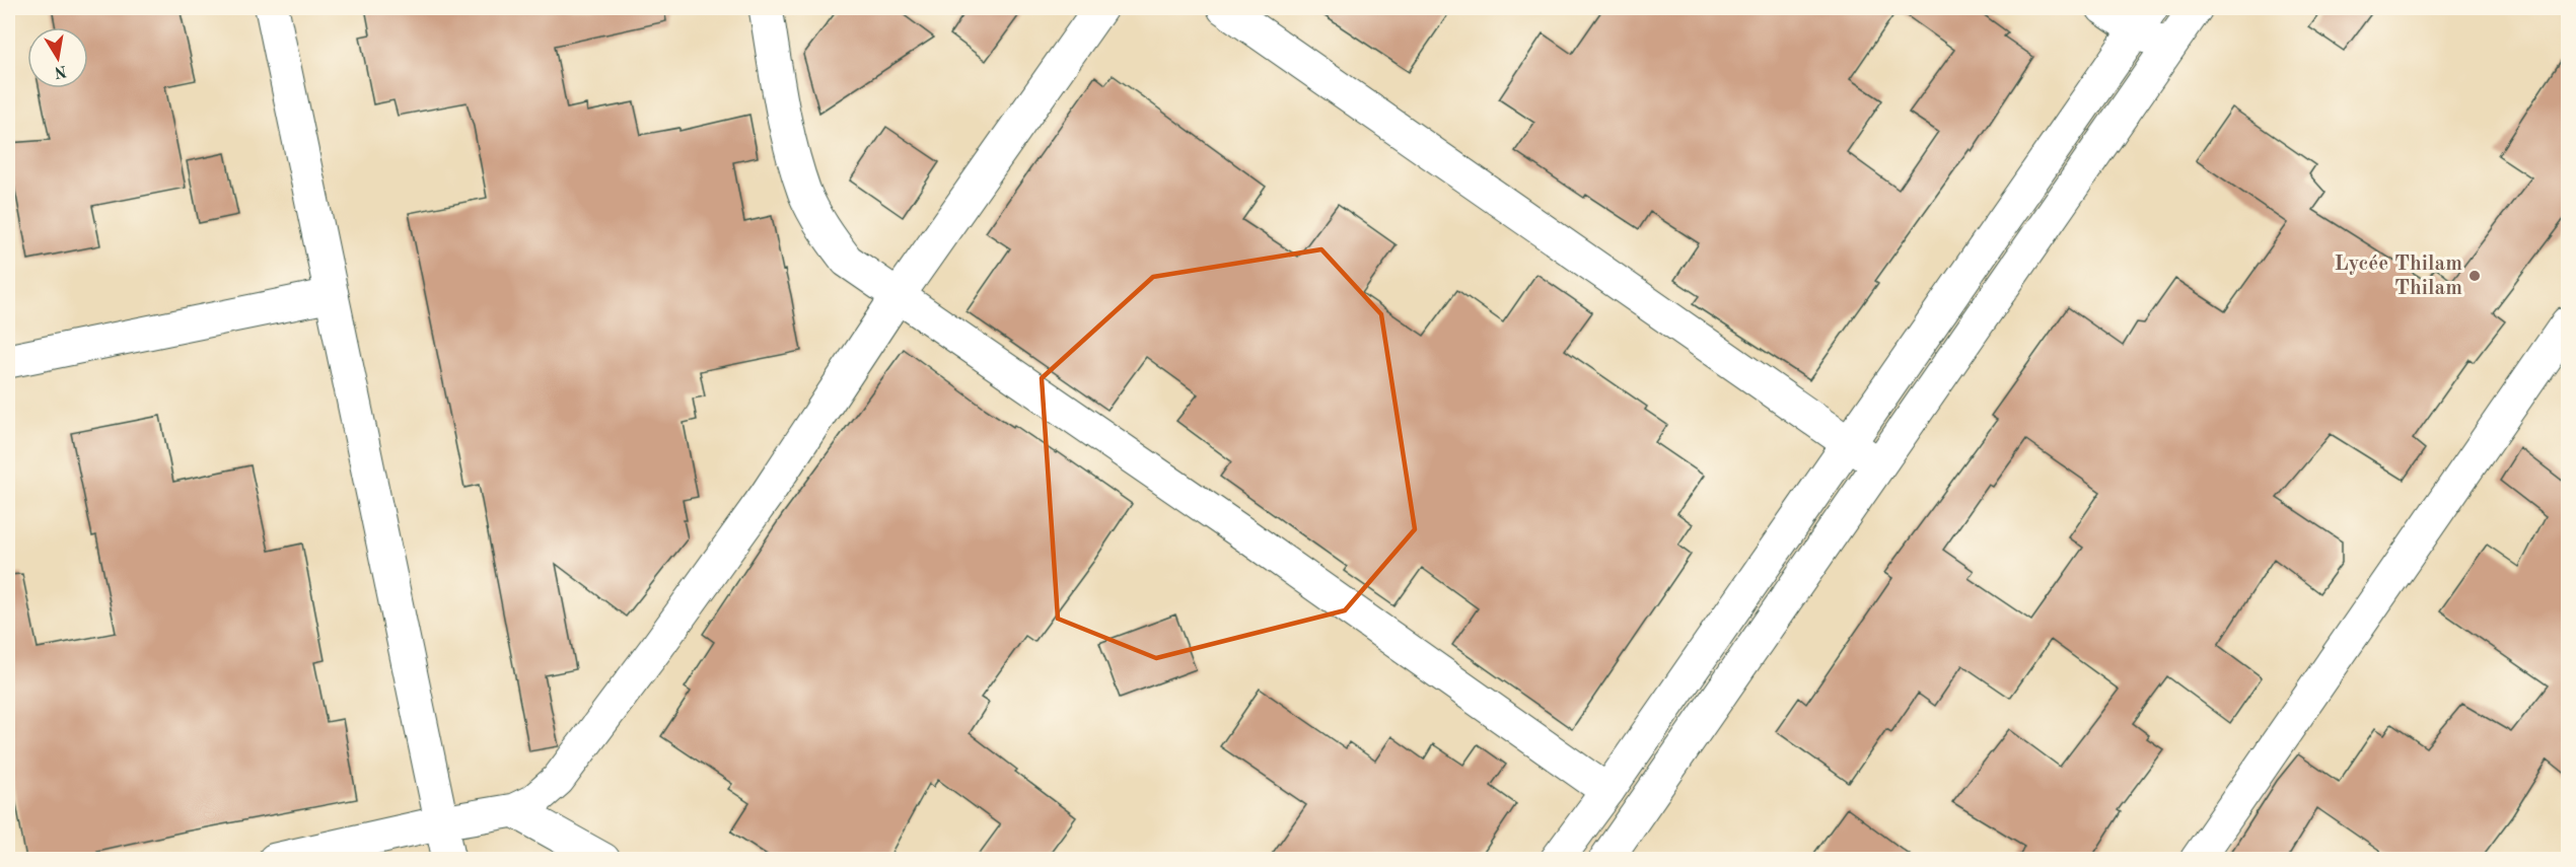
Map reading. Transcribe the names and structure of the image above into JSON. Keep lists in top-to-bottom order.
{
  "places": ["Lycée Thilam Thilam"],
  "north": "bottom"
}
